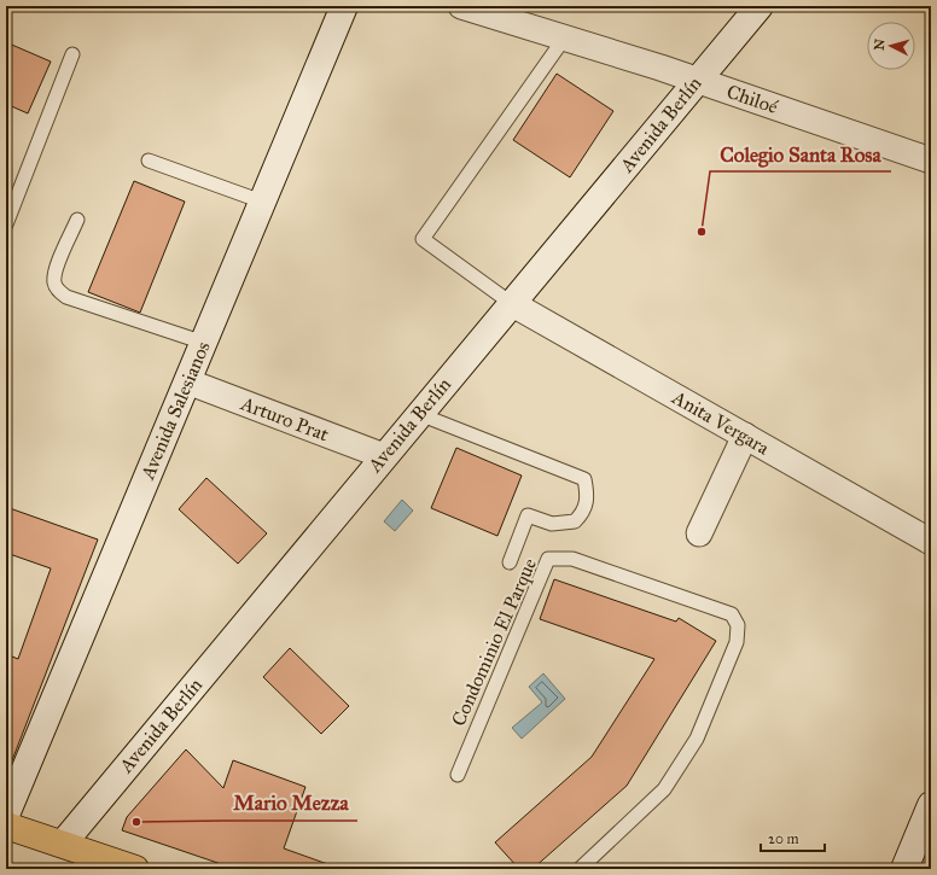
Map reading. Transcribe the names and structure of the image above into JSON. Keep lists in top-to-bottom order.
{
  "streets": {
    "street": [
      "Chiloé",
      "Avenida Berlín",
      "Avenida Salesianos",
      "Arturo Prat",
      "Anita Vergara"
    ],
    "lane": ["Condominio El Parque"]
  },
  "crossings": [
    ["Chiloé", "Avenida Berlín"],
    ["Avenida Berlín", "Arturo Prat"],
    ["Avenida Berlín", "Anita Vergara"],
    ["Avenida Salesianos", "Arturo Prat"]
  ],
  "places": ["Colegio Santa Rosa", "Mario Mezza"],
  "scale_bar": "20 m",
  "north": "left"
}
